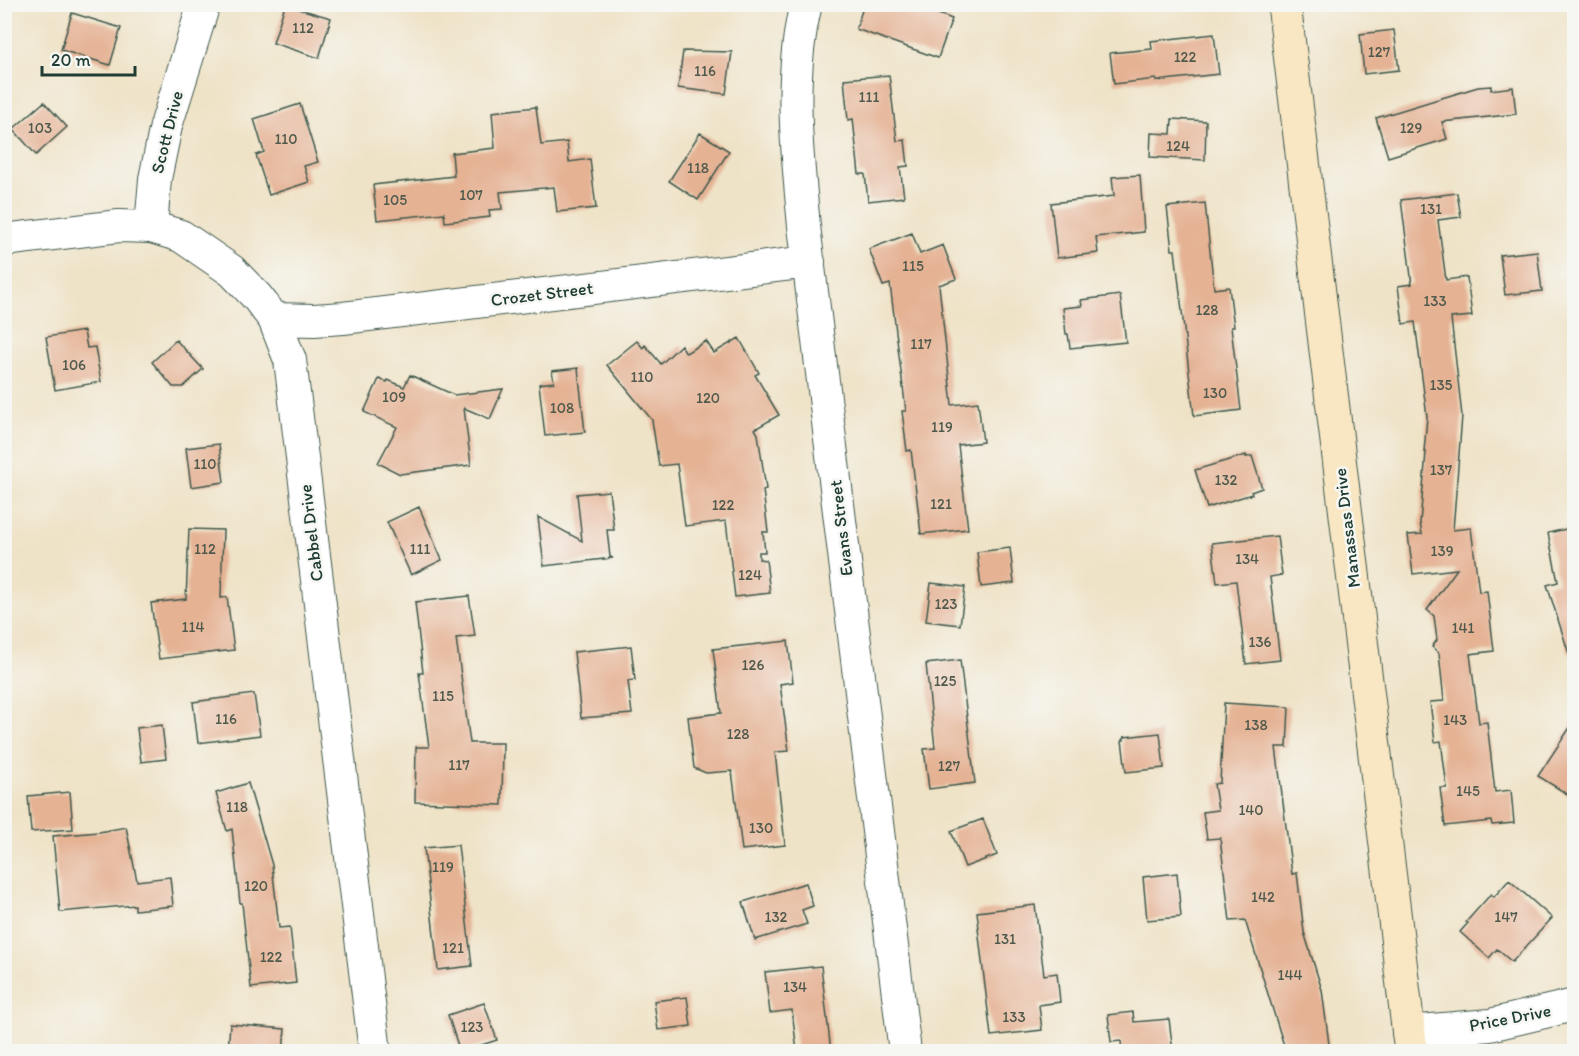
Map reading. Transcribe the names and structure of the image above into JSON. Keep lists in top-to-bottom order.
{
  "streets": {
    "main road": ["Manassas Drive"],
    "street": [
      "Scott Drive",
      "Crozet Street",
      "Evans Street",
      "Cabbel Drive",
      "Price Drive"
    ]
  },
  "crossings": [
    ["Scott Drive", "Cabbel Drive"],
    ["Crozet Street", "Evans Street"],
    ["Crozet Street", "Cabbel Drive"],
    ["Manassas Drive", "Price Drive"]
  ],
  "house_numbers": [
    "112",
    "127",
    "122",
    "116",
    "111",
    "103",
    "129",
    "110",
    "124",
    "118",
    "107",
    "105",
    "131",
    "115",
    "133",
    "128",
    "117",
    "106",
    "110",
    "135",
    "130",
    "109",
    "120",
    "108",
    "119",
    "110",
    "137",
    "132",
    "121",
    "122",
    "112",
    "111",
    "139",
    "134",
    "124",
    "123",
    "114",
    "141",
    "136",
    "126",
    "125",
    "115",
    "116",
    "143",
    "138",
    "128",
    "117",
    "127",
    "145",
    "118",
    "140",
    "130",
    "119",
    "120",
    "142",
    "132",
    "147",
    "131",
    "121",
    "122",
    "144",
    "134",
    "133",
    "123"
  ],
  "scale_bar": "20 m"
}
